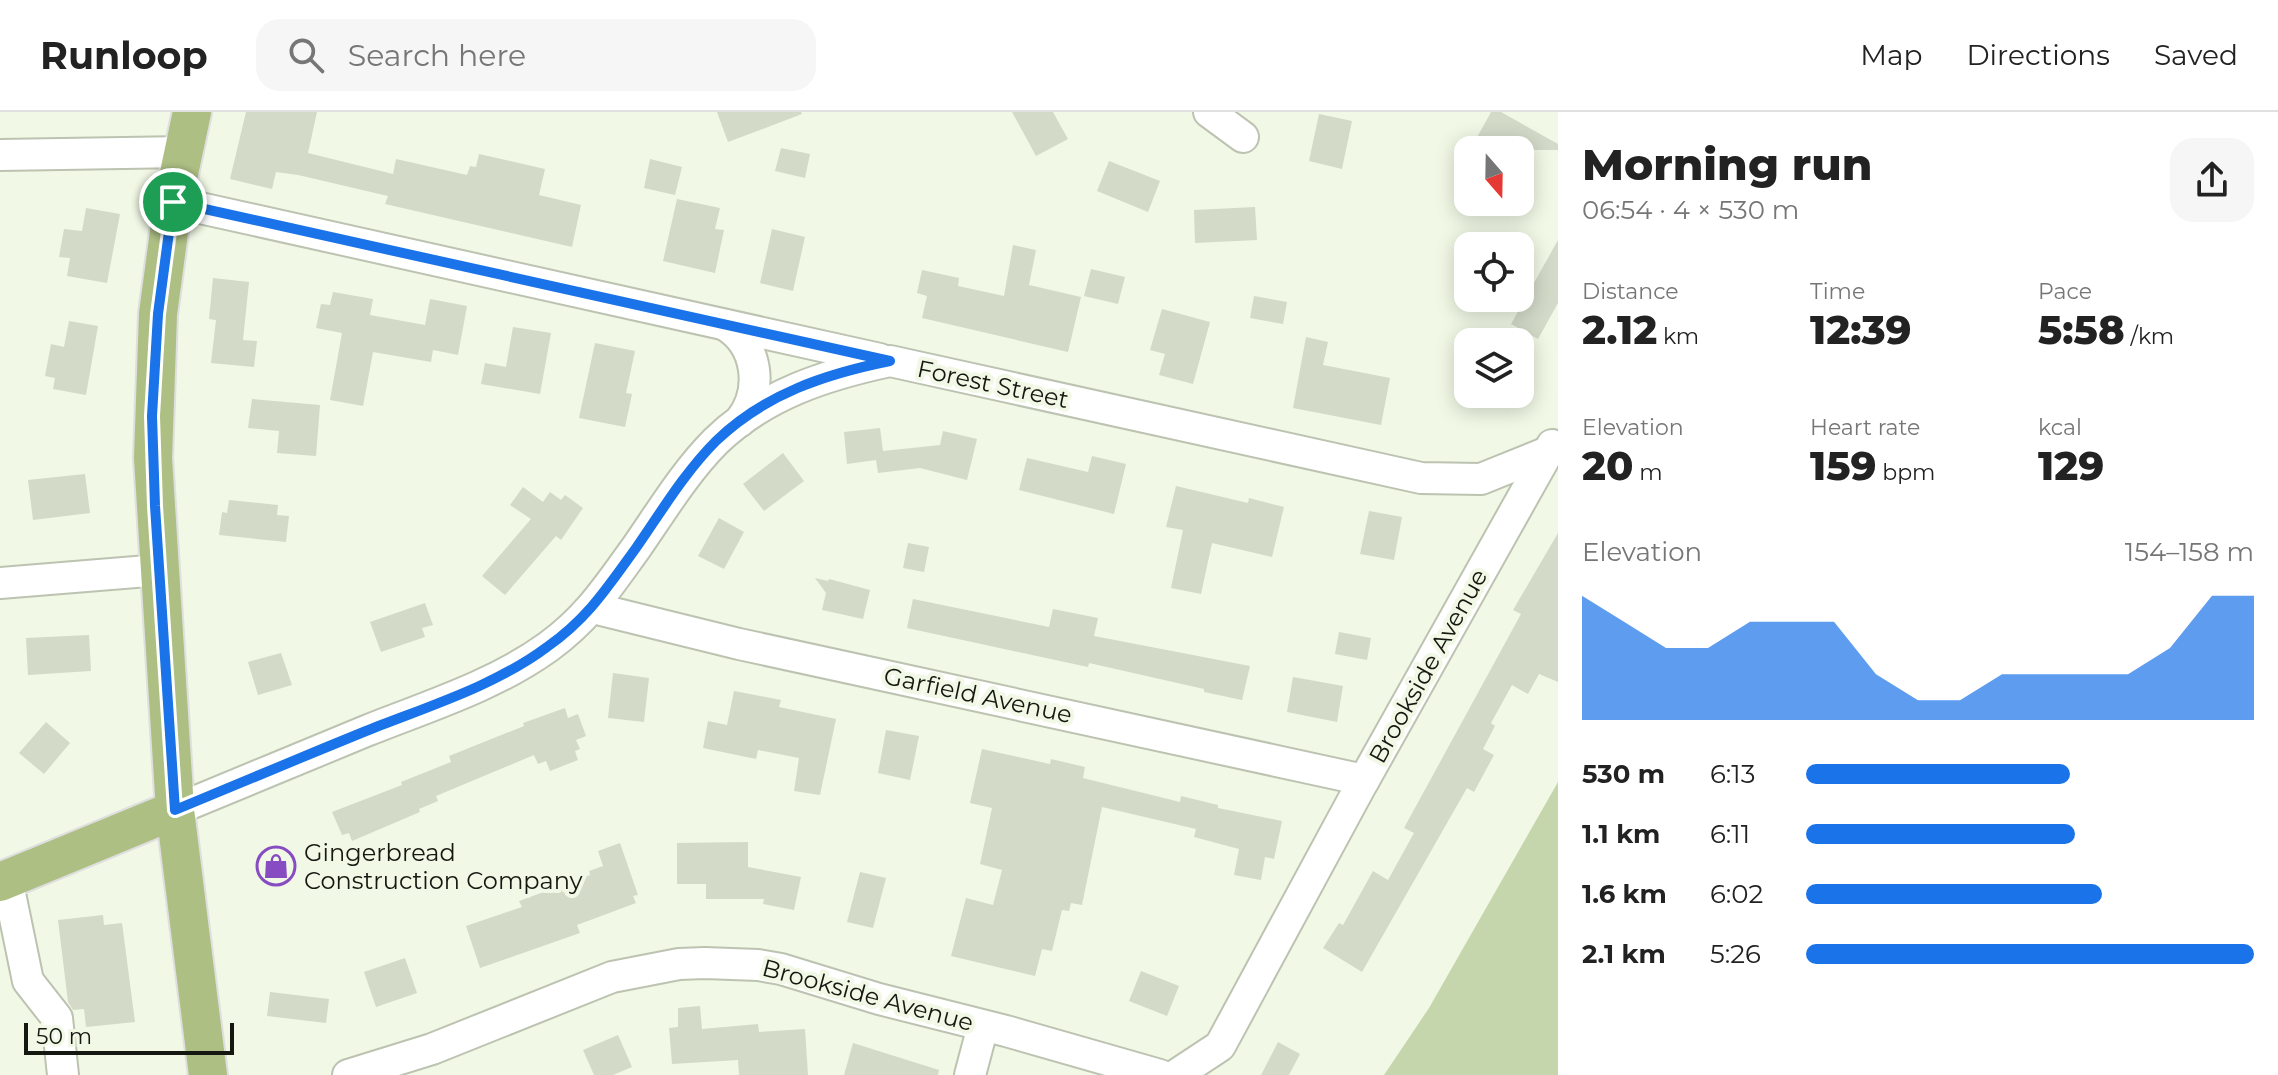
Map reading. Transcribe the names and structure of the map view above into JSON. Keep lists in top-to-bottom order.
{
  "streets": {
    "main road": ["Forest Street"],
    "street": ["Brookside Avenue", "Garfield Avenue"]
  },
  "crossings": [
    ["Forest Street", "Brookside Avenue"],
    ["Forest Street", "Garfield Avenue"],
    ["Brookside Avenue", "Garfield Avenue"]
  ],
  "places": {
    "shop": ["Gingerbread Construction Company"]
  },
  "scale_bar": "50 m",
  "north": "bottom",
  "page": {
    "header": "Runloop",
    "search": "Search here",
    "nav": ["Map", "Directions", "Saved"],
    "heading": ["Morning run", "06:54 · 4 × 530 m"],
    "stats": [
      ["Distance", "2.12 km"],
      ["Time", "12:39"],
      ["Pace", "5:58 /km"],
      ["Elevation", "20 m"],
      ["Heart rate", "159 bpm"],
      ["kcal", "129"]
    ],
    "chart": ["Elevation", "154–158 m"],
    "list": [
      {
        "name": "530 m",
        "note": "6:13"
      },
      {
        "name": "1.1 km",
        "note": "6:11"
      },
      {
        "name": "1.6 km",
        "note": "6:02"
      },
      {
        "name": "2.1 km",
        "note": "5:26"
      }
    ],
    "scale": "50 m"
  }
}
